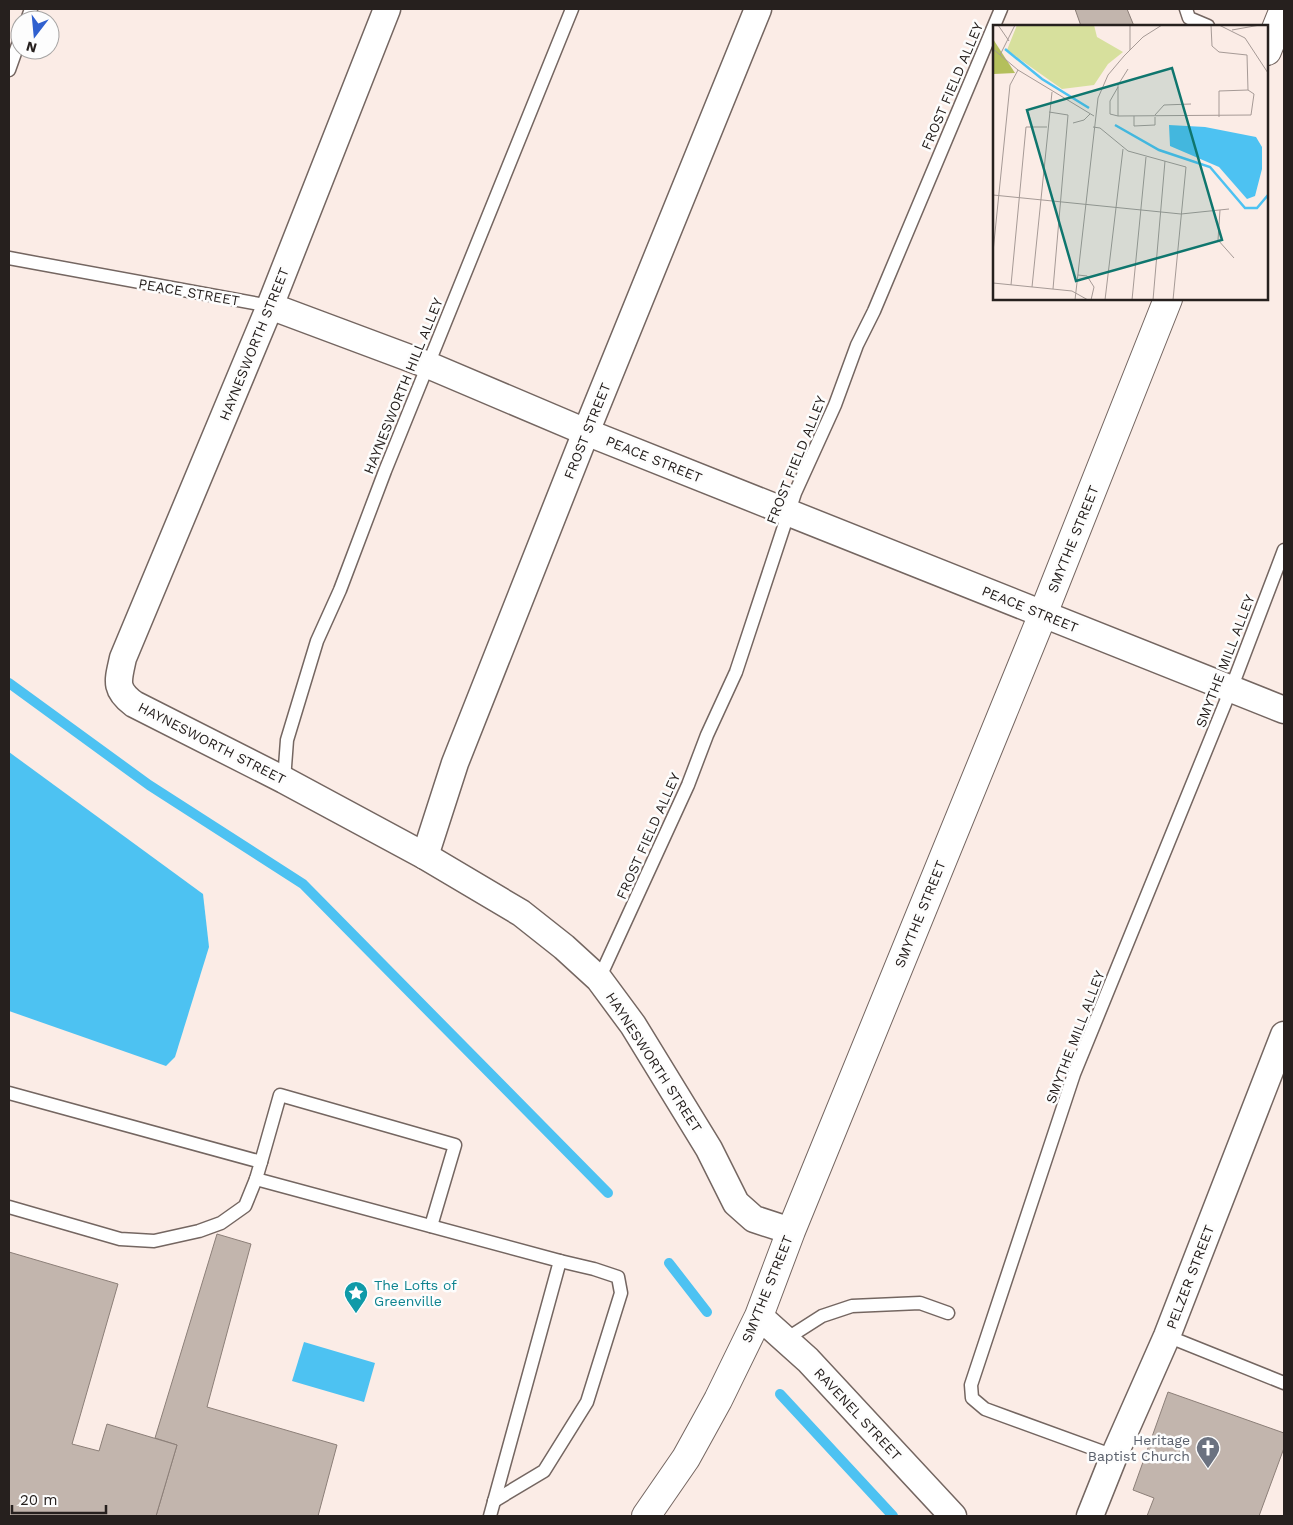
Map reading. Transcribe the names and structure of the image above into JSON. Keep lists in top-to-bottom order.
{
  "streets": {
    "street": [
      "PEACE STREET",
      "HAYNESWORTH STREET",
      "FROST STREET",
      "SMYTHE STREET",
      "PELZER STREET",
      "RAVENEL STREET"
    ],
    "lane": ["FROST FIELD ALLEY", "HAYNESWORTH HILL ALLEY", "SMYTHE MILL ALLEY"]
  },
  "crossings": [
    ["FROST FIELD ALLEY", "PEACE STREET"],
    ["FROST FIELD ALLEY", "HAYNESWORTH STREET"],
    ["PEACE STREET", "HAYNESWORTH STREET"],
    ["PEACE STREET", "HAYNESWORTH HILL ALLEY"],
    ["PEACE STREET", "FROST STREET"],
    ["PEACE STREET", "SMYTHE STREET"],
    ["PEACE STREET", "SMYTHE MILL ALLEY"],
    ["HAYNESWORTH STREET", "HAYNESWORTH HILL ALLEY"],
    ["HAYNESWORTH STREET", "FROST STREET"],
    ["HAYNESWORTH STREET", "SMYTHE STREET"],
    ["SMYTHE STREET", "RAVENEL STREET"],
    ["SMYTHE MILL ALLEY", "PELZER STREET"]
  ],
  "places": {
    "place": ["The Lofts of Greenville"],
    "church": ["Heritage Baptist Church"]
  },
  "scale_bar": "20 m",
  "north": "bottom"
}
